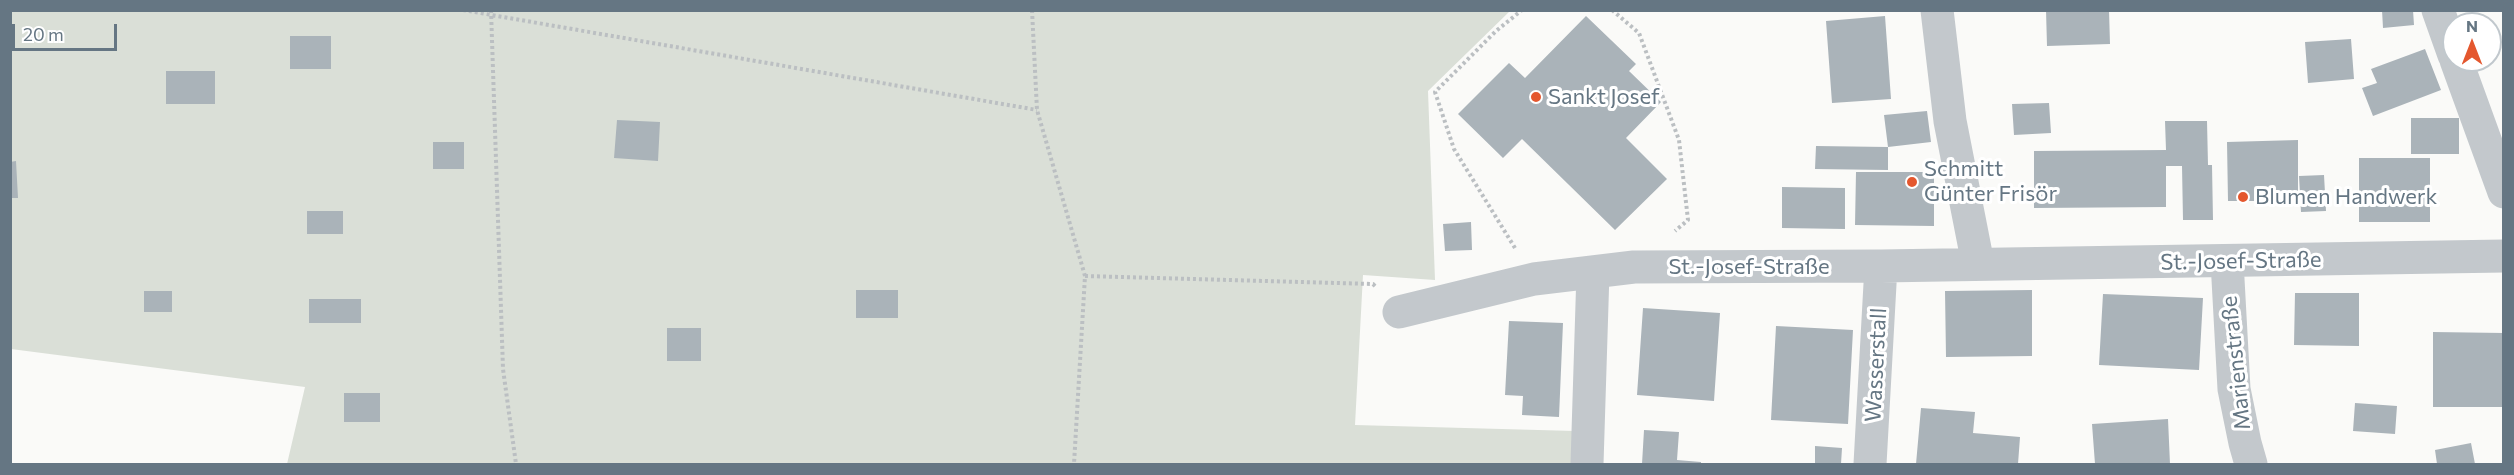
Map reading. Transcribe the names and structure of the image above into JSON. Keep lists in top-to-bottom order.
{
  "streets": {
    "street": ["St.-Josef-Straße", "Marienstraße", "Wasserstall"]
  },
  "crossings": [
    ["St.-Josef-Straße", "Marienstraße"],
    ["St.-Josef-Straße", "Wasserstall"]
  ],
  "places": ["Sankt Josef", "Schmitt Günter Frisör", "Blumen Handwerk"],
  "scale_bar": "20 m",
  "north": "top"
}
